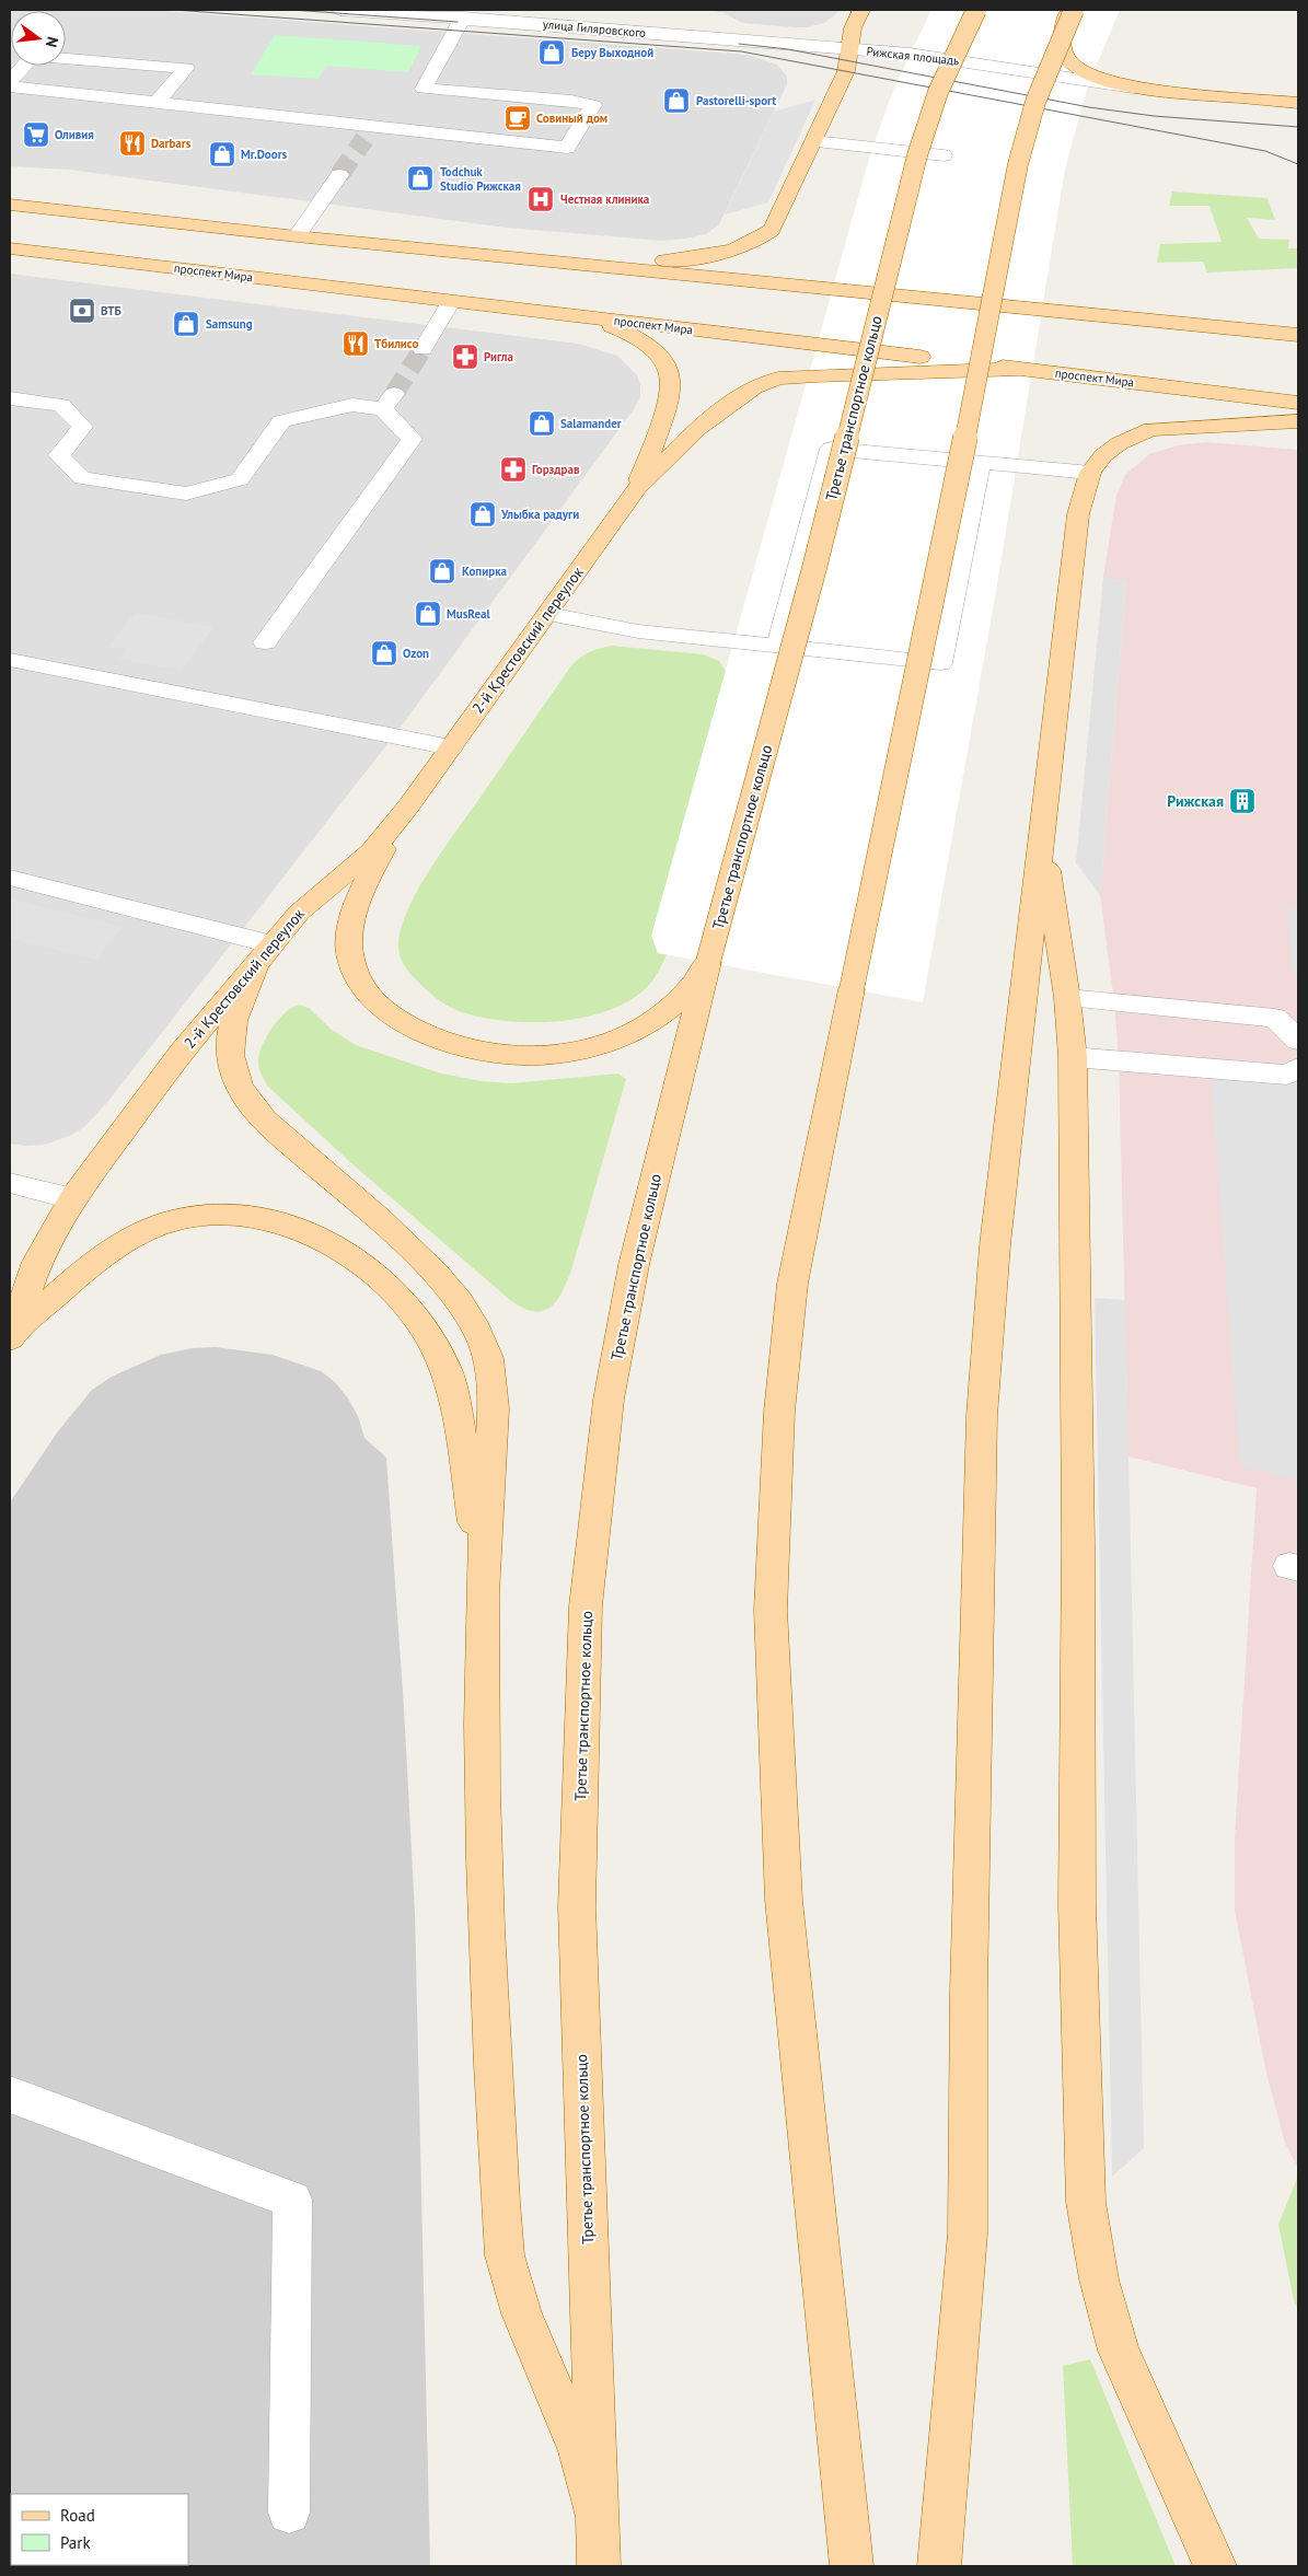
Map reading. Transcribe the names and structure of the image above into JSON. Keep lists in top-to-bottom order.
{
  "streets": {
    "main road": [
      "Рижская площадь",
      "проспект Мира",
      "Третье транспортное кольцо",
      "2-й Крестовский переулок"
    ],
    "street": ["улица Гиляровского"]
  },
  "crossings": [
    ["улица Гиляровского", "Рижская площадь"],
    ["проспект Мира", "2-й Крестовский переулок"]
  ],
  "places": {
    "shop": [
      "Беру Выходной",
      "Pastorelli-sport",
      "Mr.Doors",
      "Todchuk Studio Рижская",
      "Samsung",
      "Salamander",
      "Улыбка радуги",
      "Копирка",
      "MusReal",
      "Ozon"
    ],
    "cafe": ["Совиный дом"],
    "supermarket": ["Оливия"],
    "restaurant": ["Darbars", "Тбилисо"],
    "hospital": ["Честная клиника"],
    "bank": ["ВТБ"],
    "pharmacy": ["Ригла", "Горздрав"],
    "building": ["Рижская"]
  },
  "legend": ["Road", "Park"],
  "north": "right"
}
